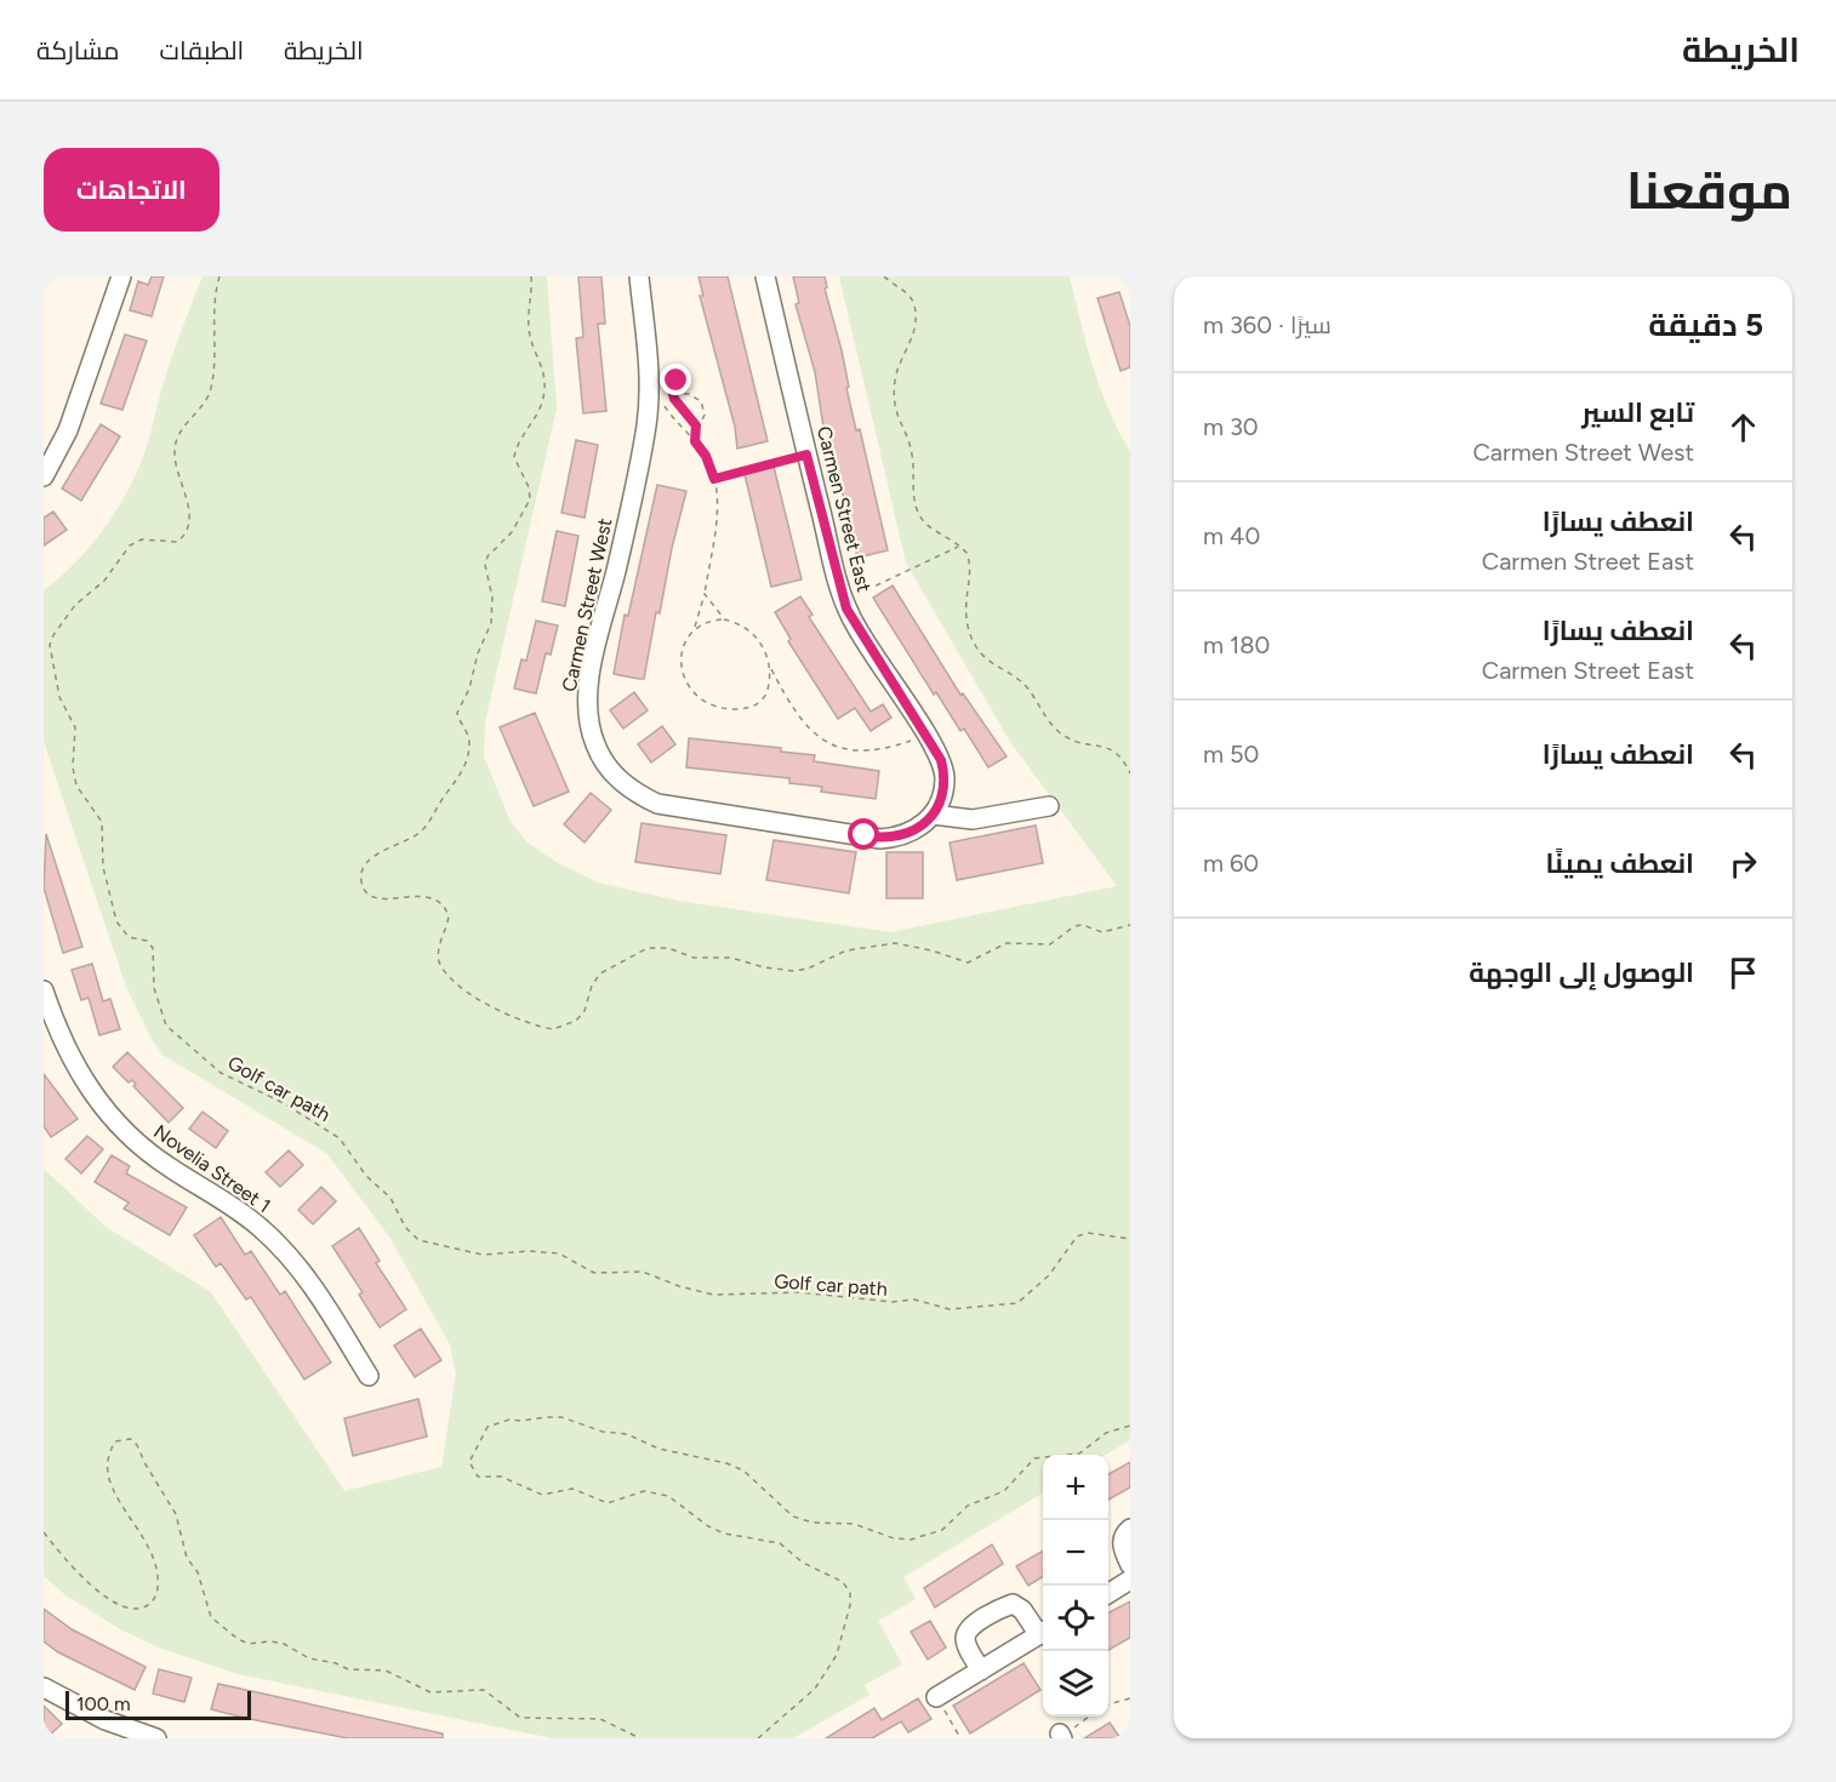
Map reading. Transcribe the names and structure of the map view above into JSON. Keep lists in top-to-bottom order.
{
  "streets": {
    "street": ["Carmen Street East", "Carmen Street West", "Novelia Street 1"],
    "path": ["Golf car path"]
  },
  "crossings": [
    ["Carmen Street East", "Carmen Street West"]
  ],
  "scale_bar": "100 m",
  "page": {
    "header": "الخريطة",
    "nav": ["الخريطة", "الطبقات", "مشاركة"],
    "title": "موقعنا",
    "buttons": "الاتجاهات",
    "heading": ["5 دقيقة", "سيرًا · 360 m"],
    "list": [
      ["تابع السير", "Carmen Street West", "30 m"],
      ["انعطف يسارًا", "Carmen Street East", "40 m"],
      ["انعطف يسارًا", "Carmen Street East", "180 m"],
      ["انعطف يسارًا", "50 m"],
      ["انعطف يمينًا", "60 m"],
      "الوصول إلى الوجهة"
    ],
    "map_buttons": ["+", "−"],
    "scale": "100 m"
  }
}
